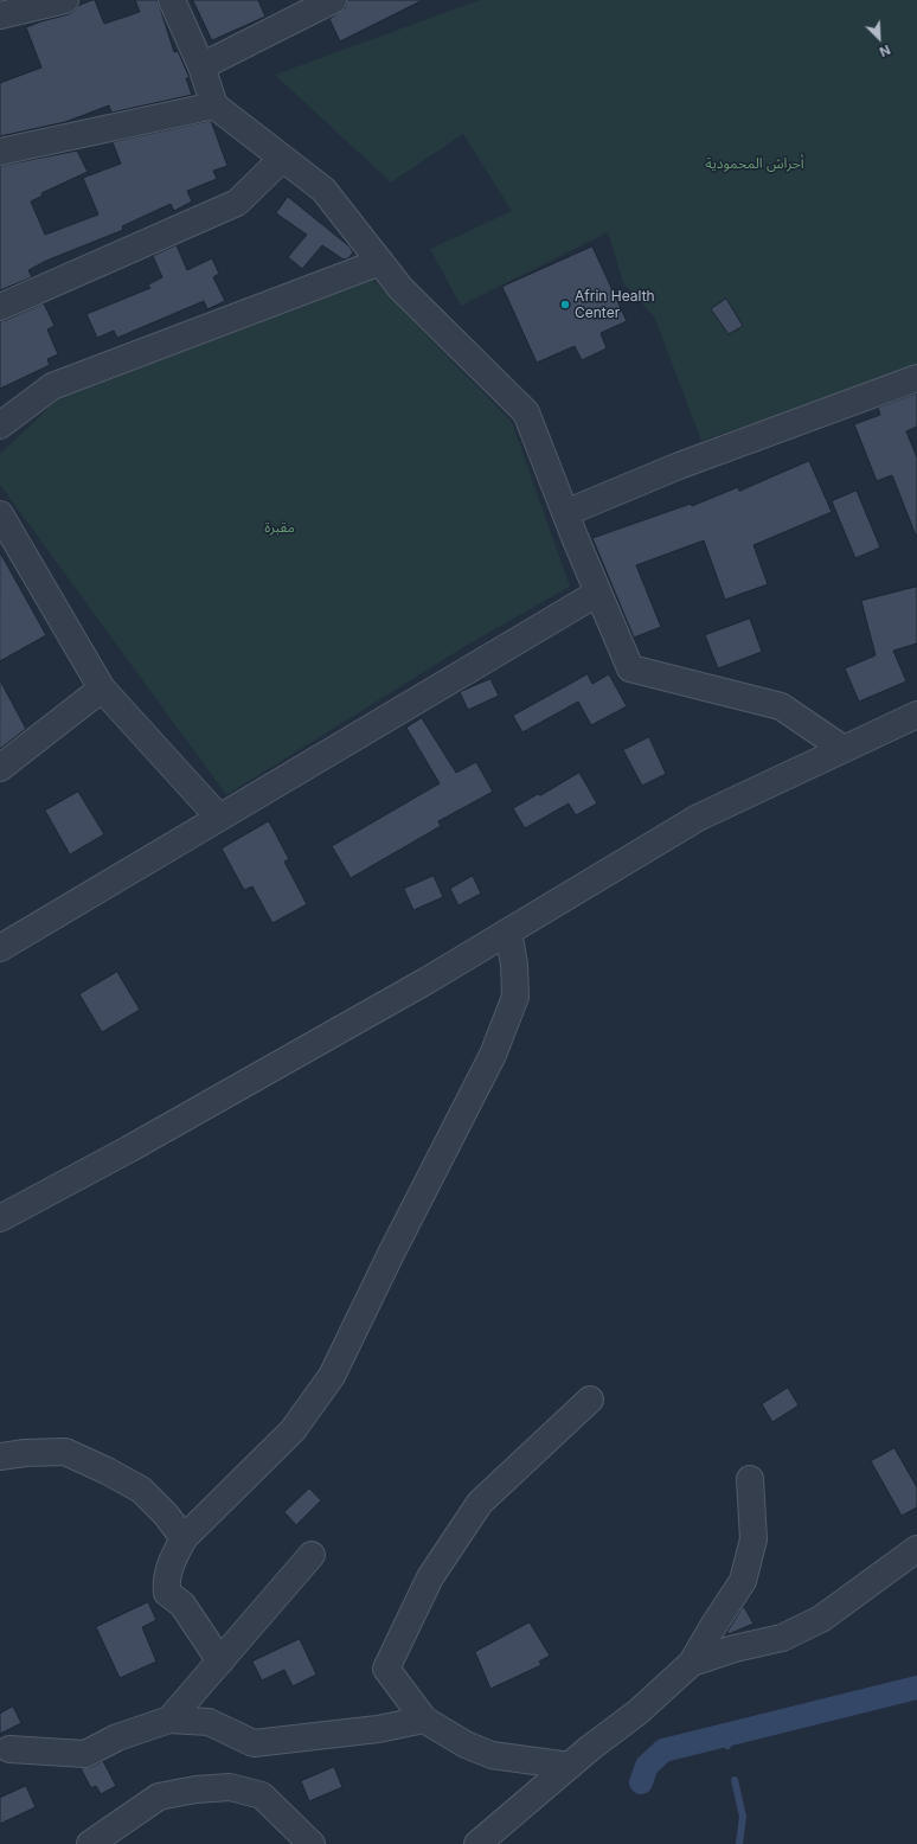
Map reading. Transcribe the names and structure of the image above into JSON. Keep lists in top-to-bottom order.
{
  "parks": ["أحراش المحمودية", "مقبرة"],
  "places": ["Afrin Health Center"],
  "north": "bottom right"
}
